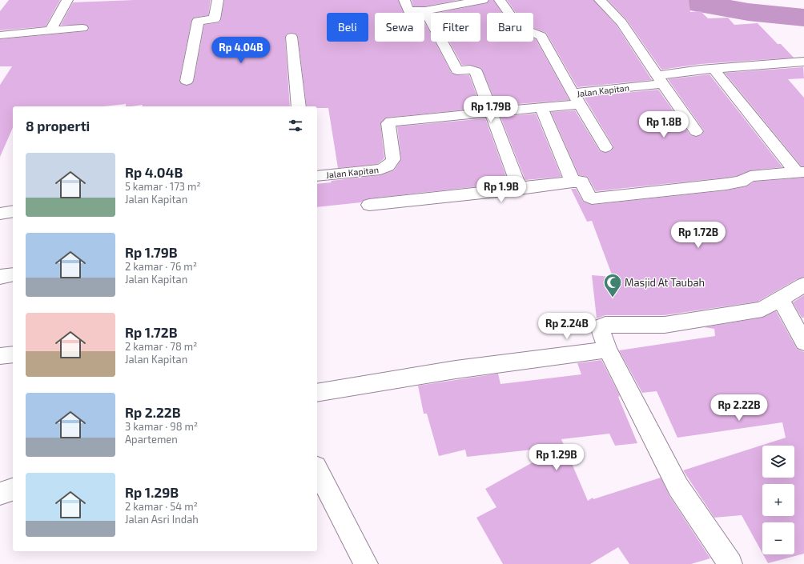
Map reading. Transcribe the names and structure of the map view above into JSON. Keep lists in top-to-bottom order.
{
  "streets": {
    "street": ["Jalan Kapitan"]
  },
  "places": {
    "mosque": ["Masjid At Taubah"]
  },
  "page": {
    "chip": [
      "Beli",
      "Sewa",
      "Filter",
      "Baru"
    ],
    "price": [
      "Rp 4.04B",
      "Rp 1.79B",
      "Rp 1.8B",
      "Rp 1.9B",
      "Rp 1.72B",
      "Rp 2.24B",
      "Rp 2.22B",
      "Rp 1.29B"
    ],
    "heading": "8 properti",
    "list": [
      {
        "name": "Rp 4.04B",
        "note": "5 kamar · 173 m² · Jalan Kapitan"
      },
      {
        "name": "Rp 1.79B",
        "note": "2 kamar · 76 m² · Jalan Kapitan"
      },
      {
        "name": "Rp 1.72B",
        "note": "2 kamar · 78 m² · Jalan Kapitan"
      },
      {
        "name": "Rp 2.22B",
        "note": "3 kamar · 98 m² · Apartemen"
      },
      {
        "name": "Rp 1.29B",
        "note": "2 kamar · 54 m² · Jalan Asri Indah"
      }
    ],
    "map_buttons": ["+", "−"]
  }
}
